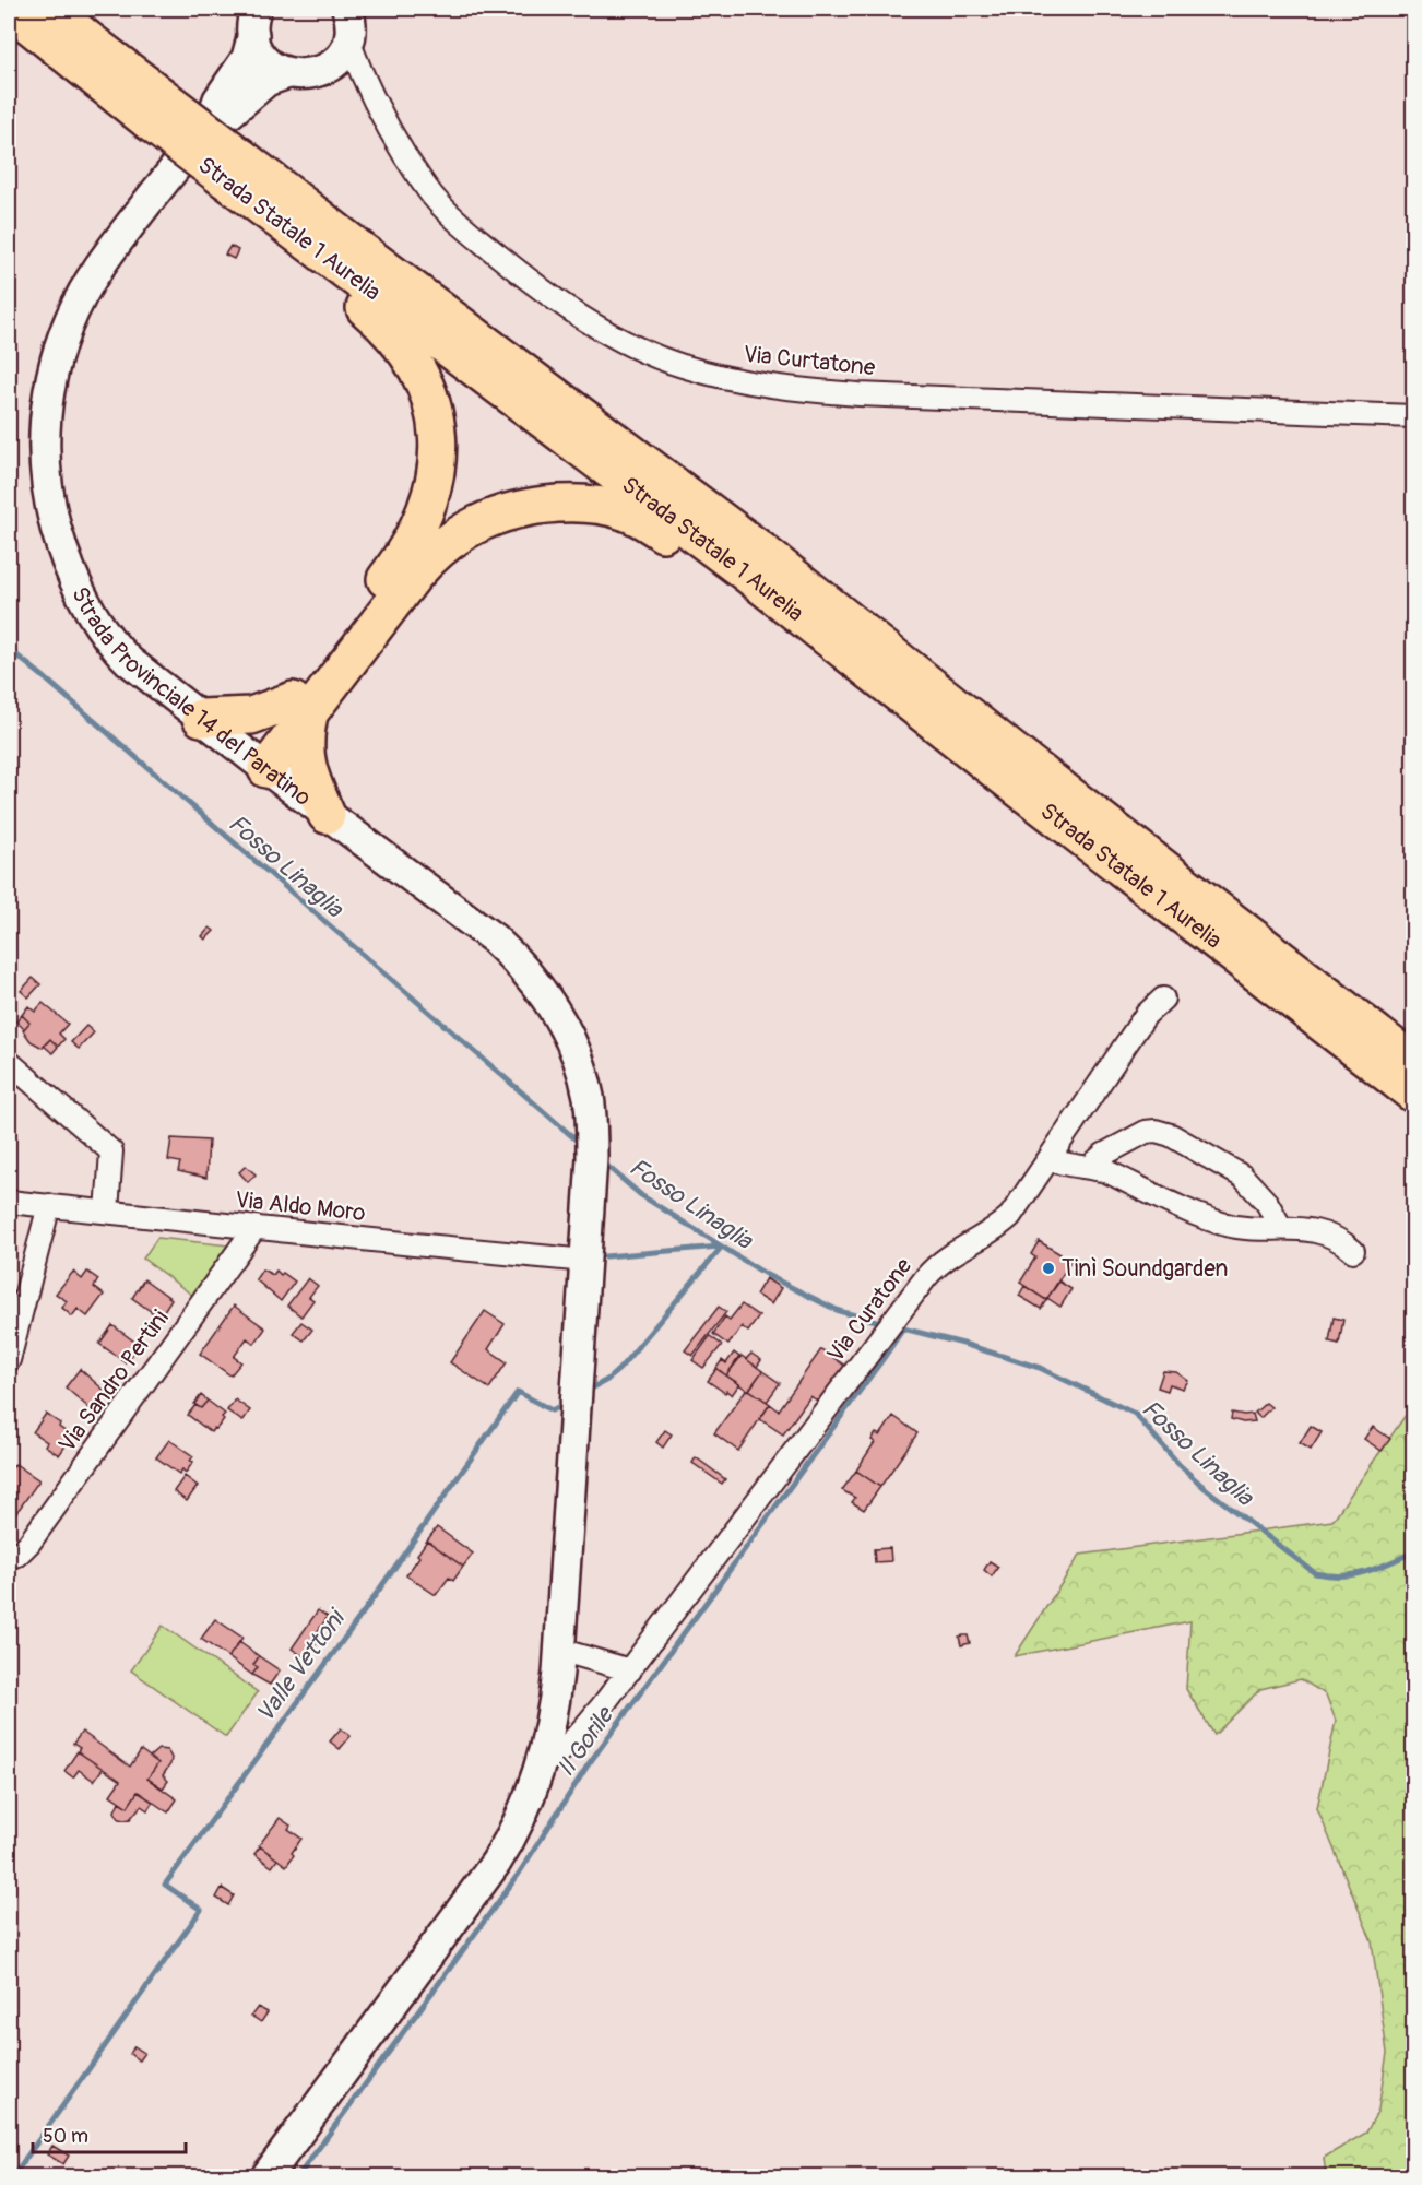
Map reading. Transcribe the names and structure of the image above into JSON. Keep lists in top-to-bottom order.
{
  "streets": {
    "highway": ["Strada Statale 1 Aurelia"],
    "main road": ["Strada Provinciale 14 del Paratino"],
    "street": [
      "Via Curtatone",
      "Via Aldo Moro",
      "Via Curatone",
      "Via Sandro Pertini"
    ]
  },
  "crossings": [
    ["Via Curtatone", "Strada Provinciale 14 del Paratino"],
    ["Strada Provinciale 14 del Paratino", "Via Aldo Moro"],
    ["Strada Provinciale 14 del Paratino", "Via Curatone"],
    ["Via Aldo Moro", "Via Sandro Pertini"]
  ],
  "water": ["Fosso Linaglia", "Valle Vettoni", "Il Gorile"],
  "places": ["Tinì Soundgarden"],
  "scale_bar": "50 m"
}
